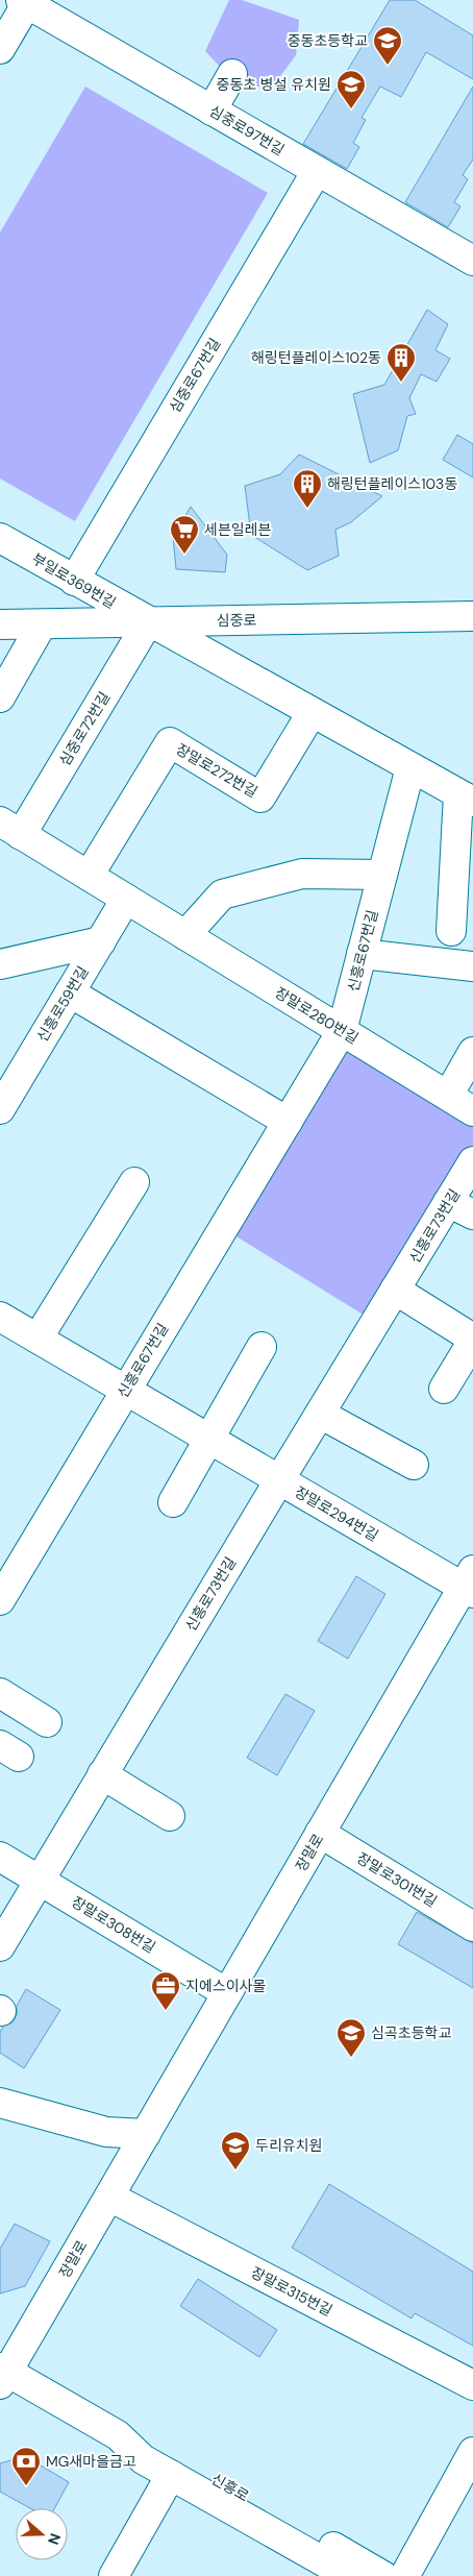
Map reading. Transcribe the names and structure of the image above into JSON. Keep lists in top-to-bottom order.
{
  "streets": {
    "street": [
      "심중로97번길",
      "심중로67번길",
      "부일로369번길",
      "심중로",
      "심중로72번길",
      "장말로272번길",
      "신흥로67번길",
      "신흥로59번길",
      "장말로280번길",
      "신흥로73번길",
      "장말로294번길",
      "장말로",
      "장말로301번길",
      "장말로308번길",
      "장말로315번길",
      "신흥로"
    ]
  },
  "crossings": [
    ["심중로97번길", "심중로67번길"],
    ["심중로67번길", "부일로369번길"],
    ["부일로369번길", "심중로"],
    ["부일로369번길", "심중로72번길"],
    ["심중로", "심중로72번길"],
    ["심중로72번길", "장말로280번길"],
    ["장말로272번길", "장말로280번길"],
    ["신흥로67번길", "장말로280번길"],
    ["신흥로67번길", "장말로294번길"],
    ["신흥로59번길", "장말로280번길"],
    ["신흥로73번길", "장말로294번길"],
    ["신흥로73번길", "장말로308번길"],
    ["장말로294번길", "장말로"],
    ["장말로", "장말로301번길"],
    ["장말로", "장말로308번길"],
    ["장말로", "장말로315번길"],
    ["장말로", "신흥로"]
  ],
  "places": {
    "school or university": [
      "중동초등학교",
      "중동초 병설 유치원",
      "심곡초등학교",
      "두리유치원"
    ],
    "building": ["해링턴플레이스102동", "해링턴플레이스103동"],
    "supermarket": ["세븐일레븐"],
    "office": ["지에스이사몰"],
    "bank": ["MG새마을금고"]
  },
  "north": "right"
}
